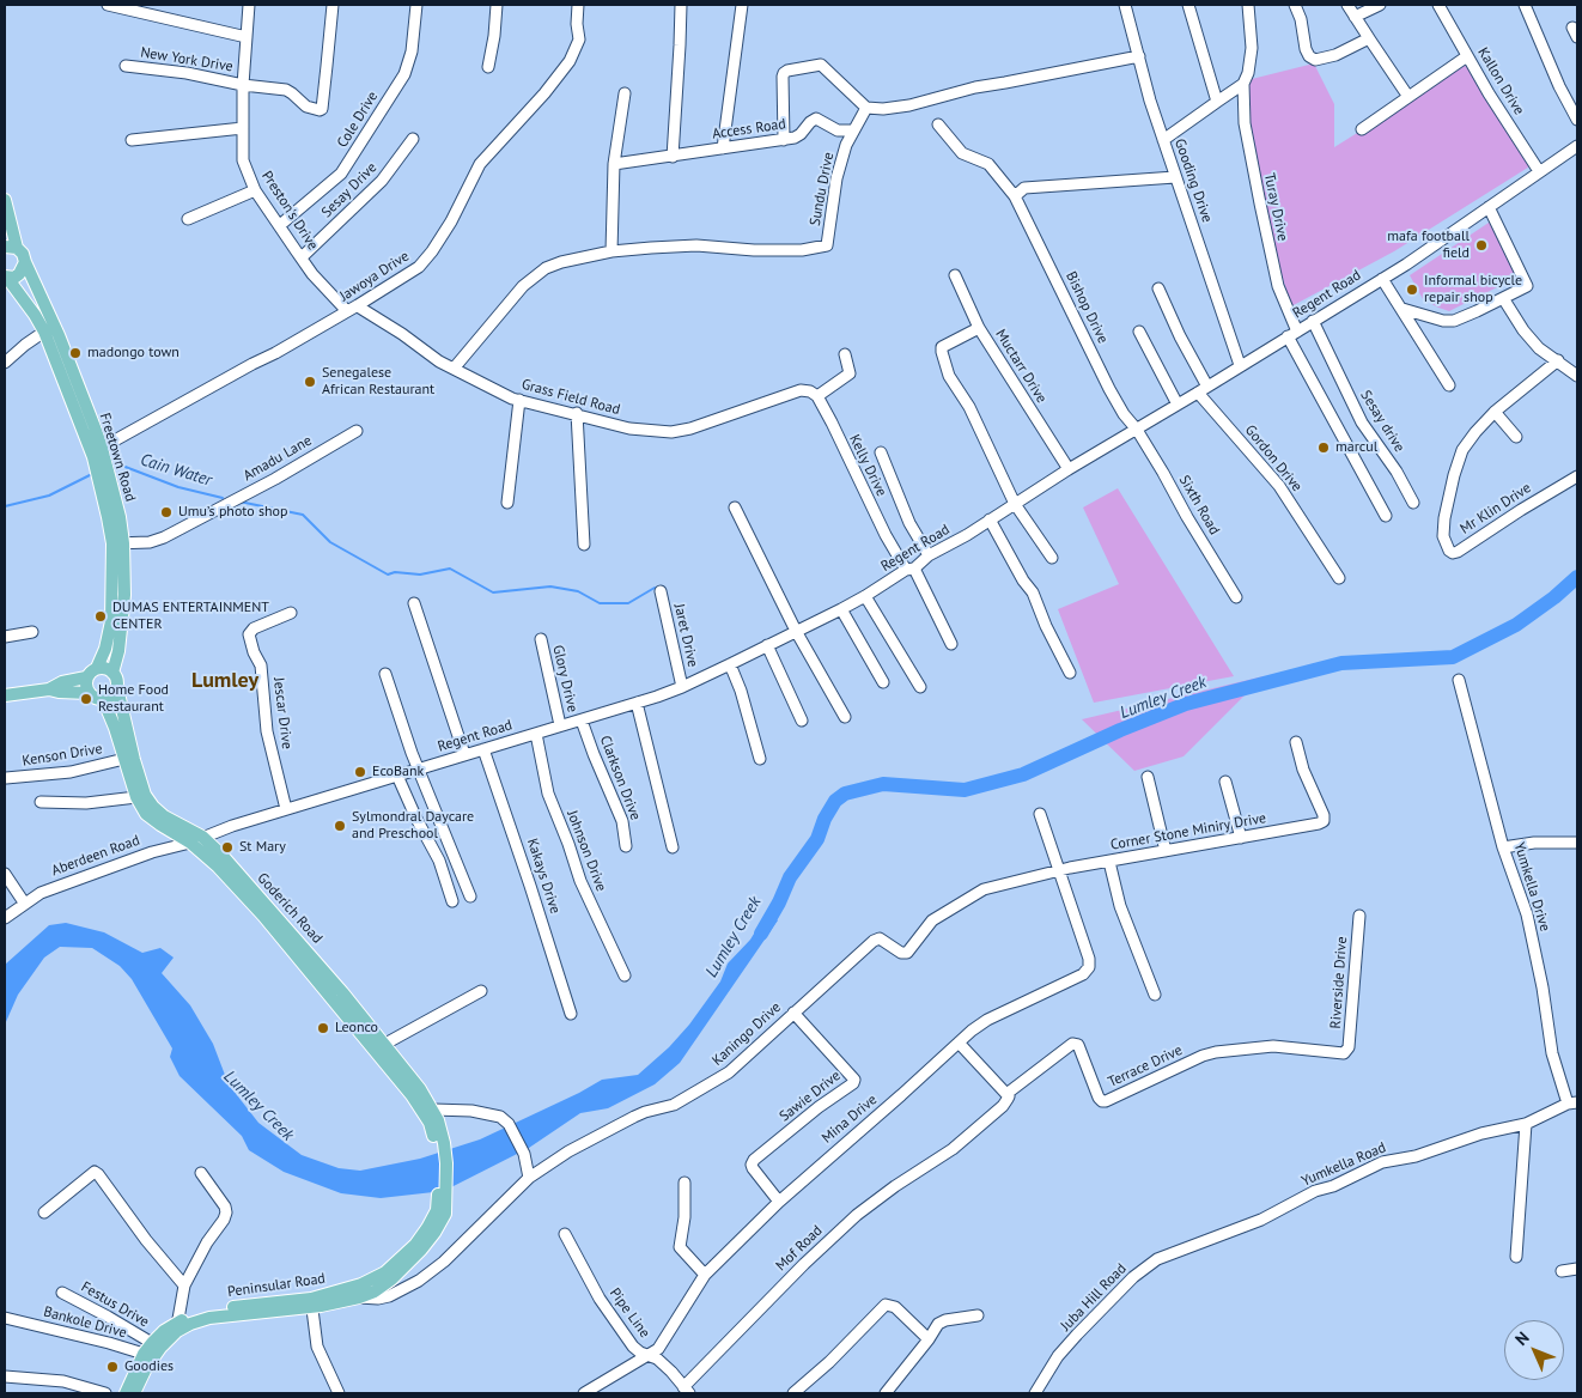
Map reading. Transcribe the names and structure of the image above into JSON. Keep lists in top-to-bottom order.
{
  "streets": {
    "main road": ["Freetown Road", "Goderich Road", "Peninsular Road"],
    "street": [
      "New York Drive",
      "Kallon Drive",
      "Cole Drive",
      "Access Road",
      "Gooding Drive",
      "Sundu Drive",
      "Sesay Drive",
      "Turay Drive",
      "Preston's Drive",
      "Jawoya Drive",
      "Regent Road",
      "Bishop Drive",
      "Muctarr Drive",
      "Grass Field Road",
      "Sesay drive",
      "Amadu Lane",
      "Gordon Drive",
      "Kelly Drive",
      "Sixth Road",
      "Mr Klin Drive",
      "Jaret Drive",
      "Glory Drive",
      "Jescar Drive",
      "Kenson Drive",
      "Clarkson Drive",
      "Corner Stone Miniry Drive",
      "Johnson Drive",
      "Aberdeen Road",
      "Kakays Drive",
      "Yumkella Drive",
      "Riverside Drive",
      "Kaningo Drive",
      "Terrace Drive",
      "Sawie Drive",
      "Mina Drive",
      "Yumkella Road",
      "Mof Road",
      "Juba Hill Road",
      "Festus Drive",
      "Pipe Line",
      "Bankole Drive"
    ]
  },
  "crossings": [
    ["New York Drive", "Preston's Drive"],
    ["Kallon Drive", "Regent Road"],
    ["Cole Drive", "Preston's Drive"],
    ["Access Road", "Sundu Drive"],
    ["Gooding Drive", "Regent Road"],
    ["Sundu Drive", "Grass Field Road"],
    ["Sesay Drive", "Preston's Drive"],
    ["Turay Drive", "Regent Road"],
    ["Preston's Drive", "Jawoya Drive"],
    ["Jawoya Drive", "Freetown Road"],
    ["Regent Road", "Bishop Drive"],
    ["Regent Road", "Muctarr Drive"],
    ["Regent Road", "Sesay drive"],
    ["Regent Road", "Gordon Drive"],
    ["Regent Road", "Kelly Drive"],
    ["Regent Road", "Sixth Road"],
    ["Regent Road", "Jaret Drive"],
    ["Regent Road", "Glory Drive"],
    ["Regent Road", "Jescar Drive"],
    ["Regent Road", "Clarkson Drive"],
    ["Regent Road", "Johnson Drive"],
    ["Regent Road", "Aberdeen Road"],
    ["Regent Road", "Kakays Drive"],
    ["Regent Road", "Goderich Road"],
    ["Bishop Drive", "Sixth Road"],
    ["Grass Field Road", "Kelly Drive"],
    ["Freetown Road", "Amadu Lane"],
    ["Freetown Road", "Goderich Road"],
    ["Kenson Drive", "Goderich Road"],
    ["Corner Stone Miniry Drive", "Kaningo Drive"],
    ["Corner Stone Miniry Drive", "Mina Drive"],
    ["Aberdeen Road", "Goderich Road"],
    ["Yumkella Drive", "Yumkella Road"],
    ["Goderich Road", "Peninsular Road"],
    ["Riverside Drive", "Terrace Drive"],
    ["Kaningo Drive", "Sawie Drive"],
    ["Kaningo Drive", "Mina Drive"],
    ["Kaningo Drive", "Peninsular Road"],
    ["Terrace Drive", "Mof Road"],
    ["Sawie Drive", "Mina Drive"],
    ["Mina Drive", "Pipe Line"],
    ["Yumkella Road", "Juba Hill Road"],
    ["Mof Road", "Pipe Line"],
    ["Peninsular Road", "Festus Drive"],
    ["Peninsular Road", "Bankole Drive"]
  ],
  "districts": ["Lumley"],
  "water": ["Cain Water", "Lumley Creek"],
  "places": [
    "mafa football field",
    "Informal bicycle repair shop",
    "madongo town",
    "Senegalese African Restaurant",
    "marcul",
    "Umu’s photo shop",
    "DUMAS ENTERTAINMENT CENTER",
    "Home Food Restaurant",
    "EcoBank",
    "Sylmondral Daycare and Preschool",
    "St Mary",
    "Leonco",
    "Goodies"
  ],
  "north": "top left"
}
